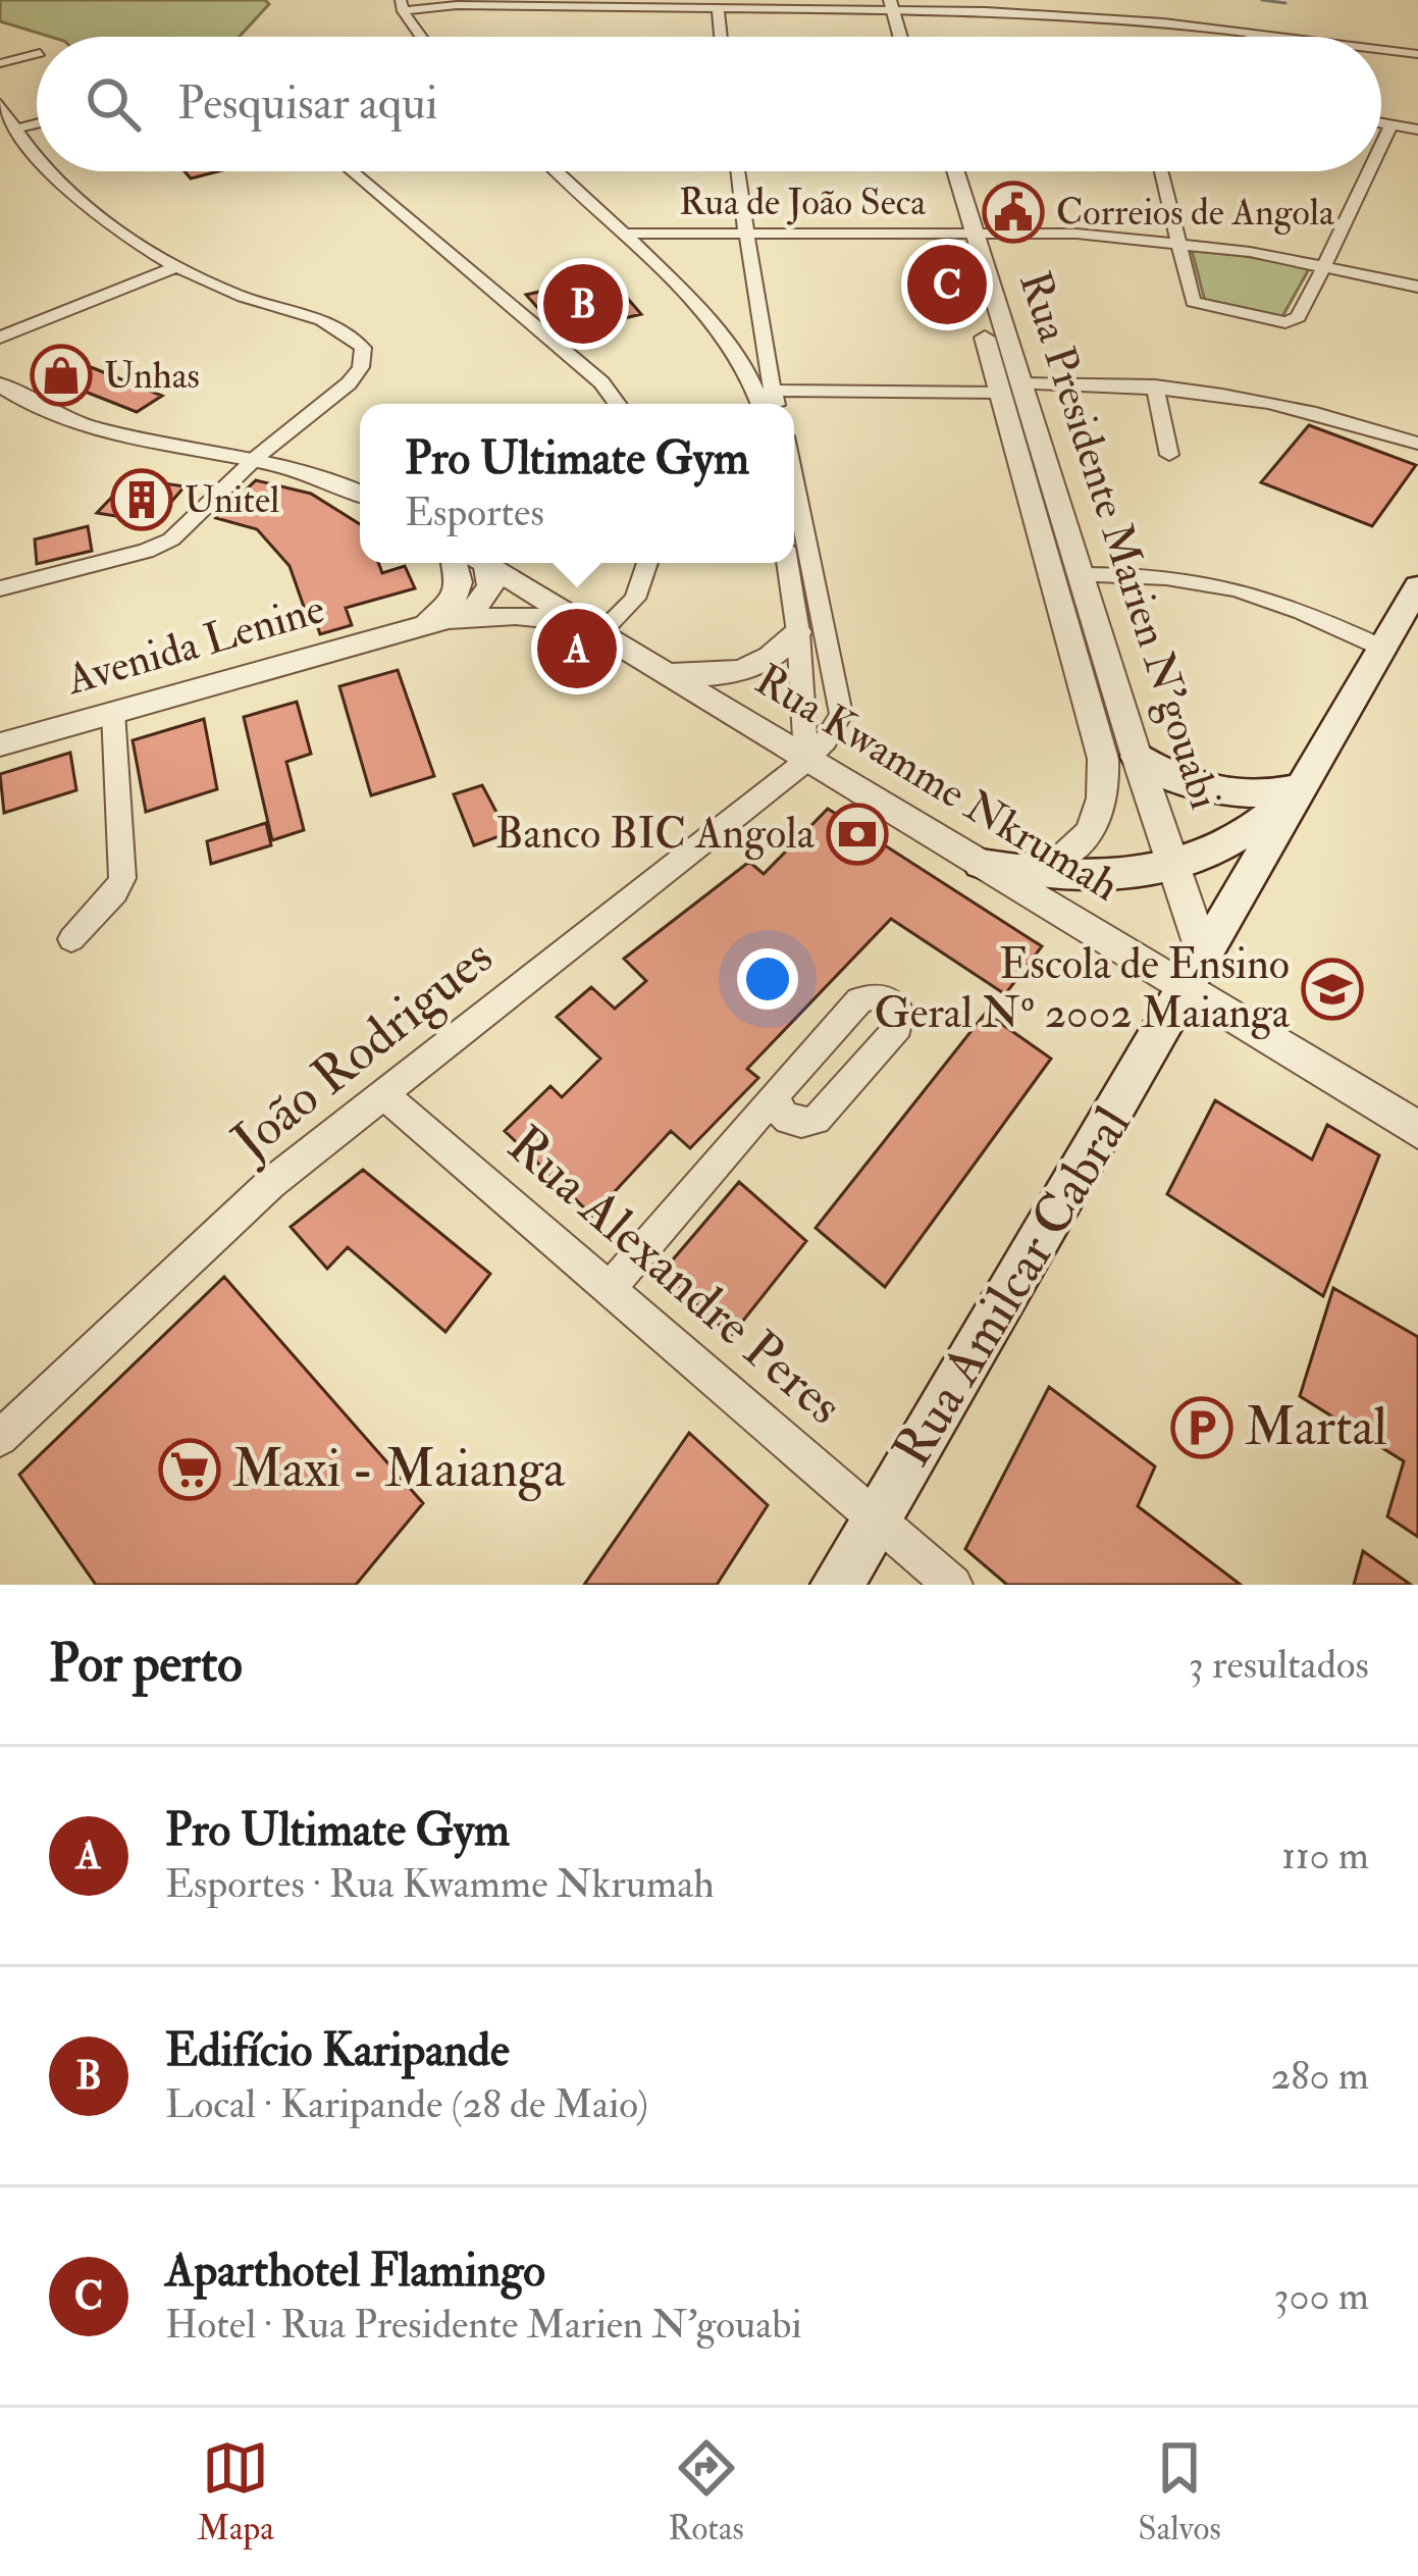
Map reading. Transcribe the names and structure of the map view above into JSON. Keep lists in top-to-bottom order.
{
  "streets": {
    "main road": ["Rua Amilcar Cabral"],
    "street": [
      "Rua de João Seca",
      "Rua Presidente Marien N'gouabi",
      "Avenida Lenine",
      "Rua Kwamme Nkrumah",
      "João Rodrigues",
      "Rua Alexandre Peres"
    ]
  },
  "crossings": [
    ["Rua de João Seca", "Rua Presidente Marien N'gouabi"],
    ["Rua Presidente Marien N'gouabi", "Rua Kwamme Nkrumah"],
    ["Rua Presidente Marien N'gouabi", "Rua Amilcar Cabral"],
    ["Rua Kwamme Nkrumah", "João Rodrigues"],
    ["Rua Kwamme Nkrumah", "Rua Amilcar Cabral"],
    ["João Rodrigues", "Rua Alexandre Peres"],
    ["Rua Alexandre Peres", "Rua Amilcar Cabral"]
  ],
  "places": {
    "public building": ["Correios de Angola"],
    "shop": ["Unhas"],
    "building": ["Unitel"],
    "bank": ["Banco BIC Angola"],
    "school or university": ["Escola de Ensino Geral Nº 2002 Maianga"],
    "parking": ["Martal"],
    "supermarket": ["Maxi - Maianga"]
  },
  "page": {
    "search": "Pesquisar aqui",
    "pins": ["C", "B", "A"],
    "popup": ["Pro Ultimate Gym", "Esportes"],
    "heading": ["Por perto", "3 resultados"],
    "list": [
      {
        "mark": "A",
        "name": "Pro Ultimate Gym",
        "note": "Esportes · Rua Kwamme Nkrumah",
        "value": "110 m"
      },
      {
        "mark": "B",
        "name": "Edifício Karipande",
        "note": "Local · Karipande (28 de Maio)",
        "value": "280 m"
      },
      {
        "mark": "C",
        "name": "Aparthotel Flamingo",
        "note": "Hotel · Rua Presidente Marien N'gouabi",
        "value": "300 m"
      }
    ],
    "nav": ["Mapa", "Rotas", "Salvos"]
  }
}
